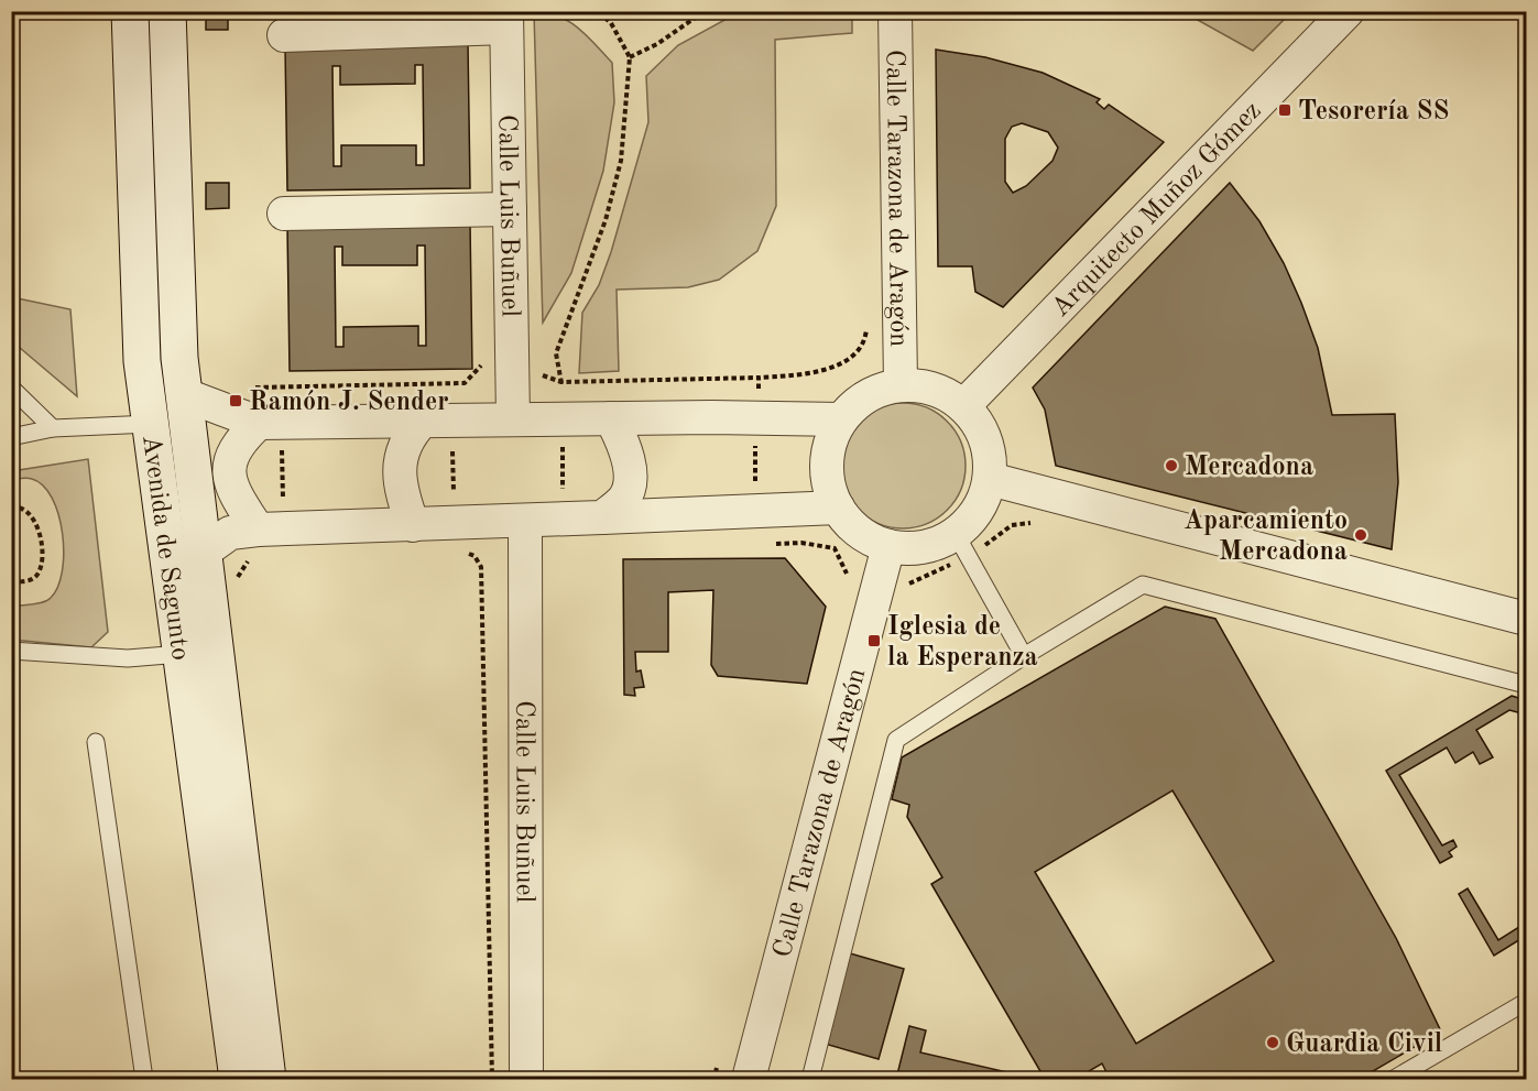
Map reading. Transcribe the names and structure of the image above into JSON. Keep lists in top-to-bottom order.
{
  "streets": {
    "main road": ["Avenida de Sagunto"],
    "street": ["Calle Tarazona de Aragón", "Arquitecto Muñoz Gómez", "Calle Luis Buñuel"]
  },
  "crossings": [
    ["Calle Tarazona de Aragón", "Arquitecto Muñoz Gómez"]
  ],
  "places": {
    "transit": ["Tesorería SS", "Ramón J. Sender", "Iglesia de la Esperanza"],
    "other": ["Mercadona", "Aparcamiento Mercadona", "Guardia Civil"]
  }
}
